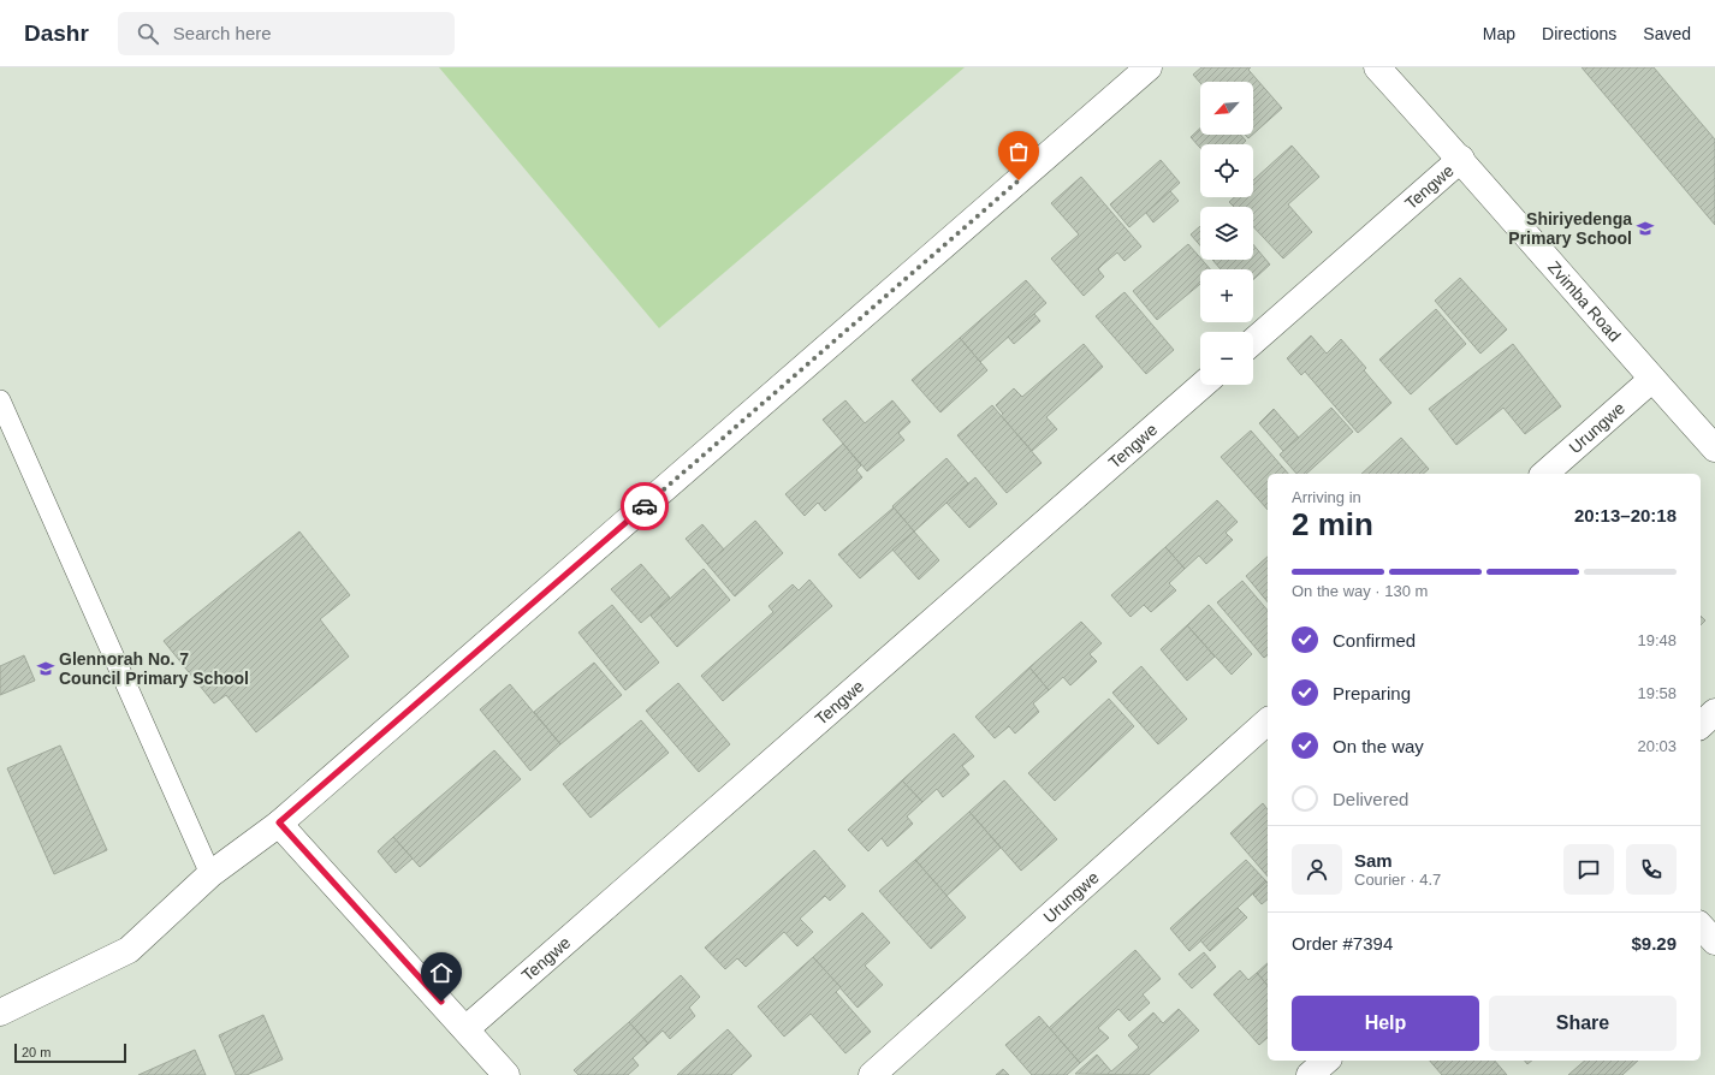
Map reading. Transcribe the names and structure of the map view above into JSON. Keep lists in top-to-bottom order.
{
  "streets": {
    "street": ["Tengwe", "Zvimba Road", "Urungwe"]
  },
  "crossings": [
    ["Tengwe", "Zvimba Road"],
    ["Zvimba Road", "Urungwe"]
  ],
  "places": {
    "school or university": ["Shiriyedenga Primary School", "Glennorah No. 7 Council Primary School"]
  },
  "scale_bar": "20 m",
  "north": "bottom left",
  "page": {
    "header": "Dashr",
    "search": "Search here",
    "nav": ["Map", "Directions", "Saved"],
    "map_buttons": ["+", "−"],
    "heading": ["2 min", "Arriving in", "20:13–20:18"],
    "panel": [
      "Sam",
      "Courier · 4.7",
      "Order #7394",
      "$9.29"
    ],
    "bar": "On the way · 130 m",
    "list": [
      ["Confirmed", "19:48"],
      ["Preparing", "19:58"],
      ["On the way", "20:03"],
      "Delivered"
    ],
    "buttons": ["Help", "Share"],
    "scale": "20 m"
  }
}
